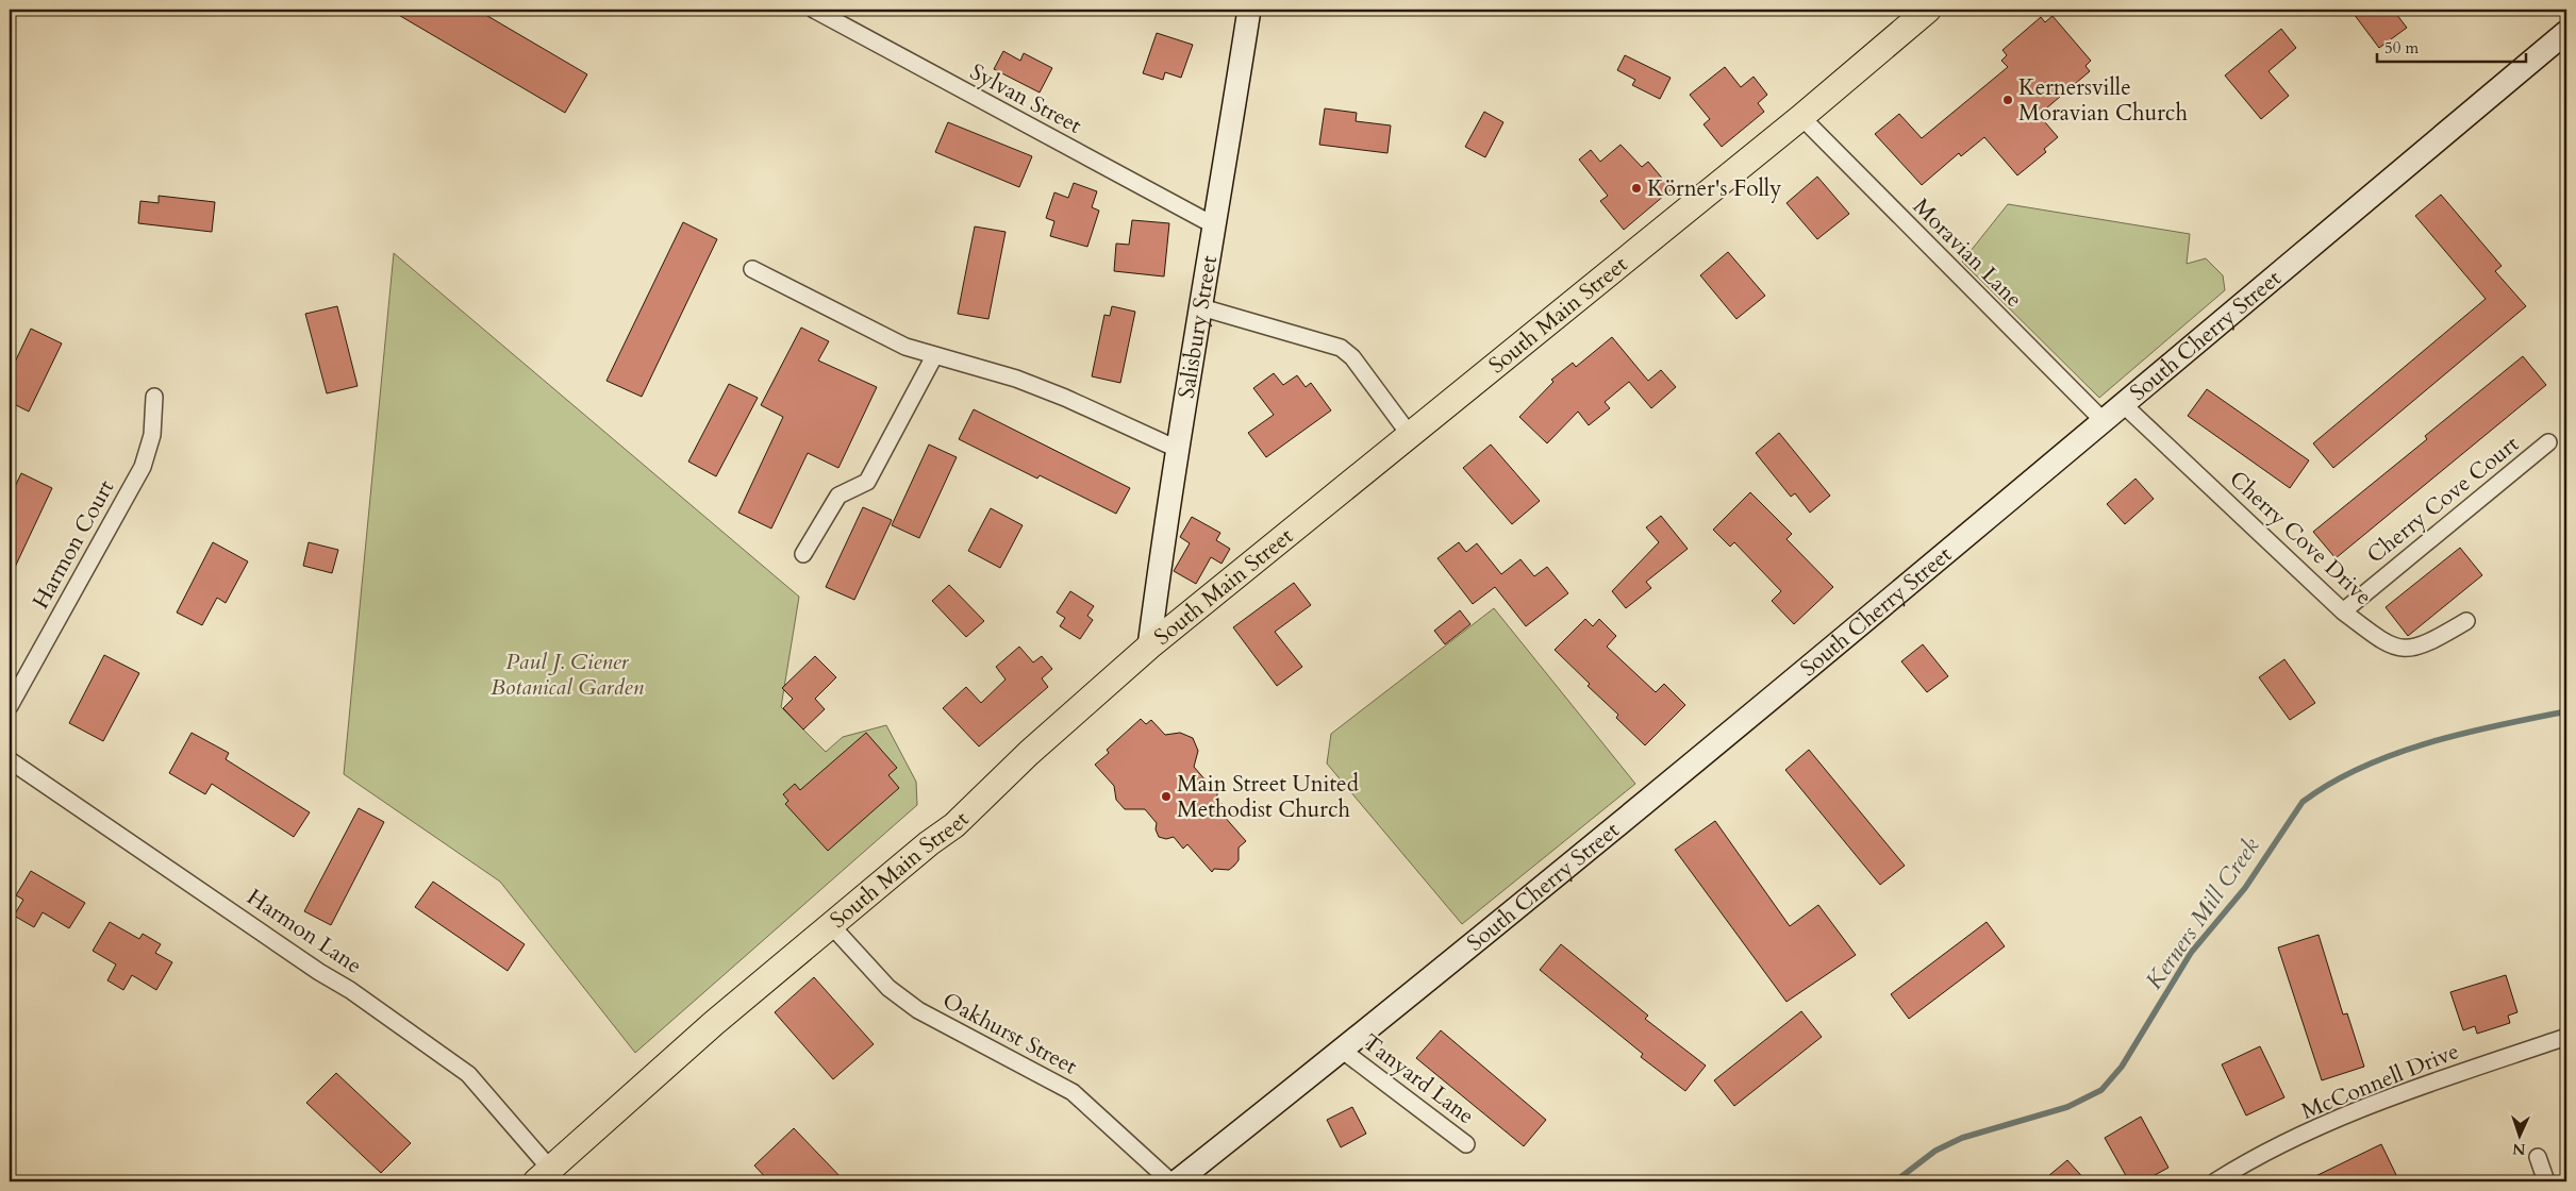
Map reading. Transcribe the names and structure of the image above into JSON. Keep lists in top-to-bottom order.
{
  "streets": {
    "main road": ["South Main Street", "Salisbury Street", "South Cherry Street"],
    "street": [
      "Sylvan Street",
      "Moravian Lane",
      "Cherry Cove Court",
      "Cherry Cove Drive",
      "Harmon Court",
      "Harmon Lane",
      "Oakhurst Street",
      "Tanyard Lane",
      "McConnell Drive"
    ]
  },
  "crossings": [
    ["Sylvan Street", "Salisbury Street"],
    ["Moravian Lane", "South Main Street"],
    ["Moravian Lane", "South Cherry Street"],
    ["South Main Street", "Salisbury Street"],
    ["South Main Street", "Harmon Lane"],
    ["South Main Street", "Oakhurst Street"],
    ["South Cherry Street", "Cherry Cove Drive"],
    ["South Cherry Street", "Tanyard Lane"],
    ["Cherry Cove Court", "Cherry Cove Drive"]
  ],
  "water": ["Kerners Mill Creek"],
  "parks": ["Paul J. Ciener Botanical Garden"],
  "places": ["Kernersville Moravian Church", "Körner's Folly", "Main Street United Methodist Church"],
  "scale_bar": "50 m",
  "north": "bottom"
}
